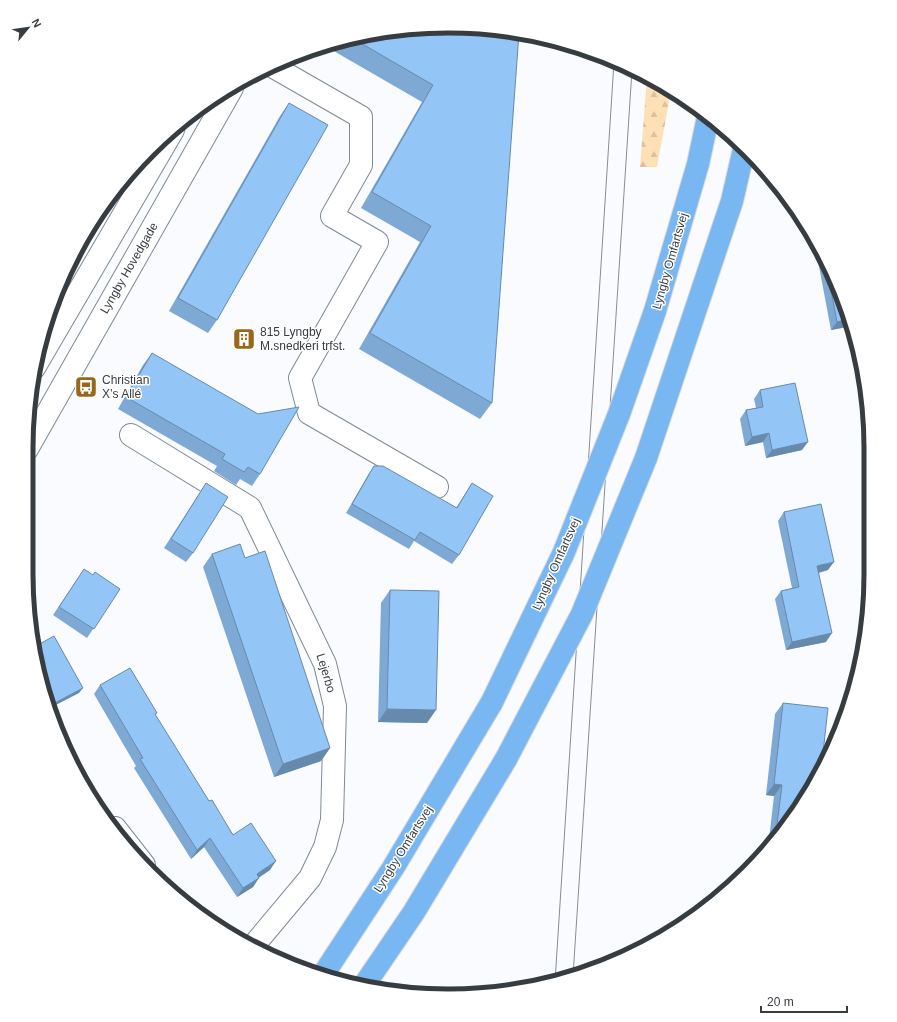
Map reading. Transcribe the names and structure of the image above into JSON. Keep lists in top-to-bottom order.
{
  "streets": {
    "highway": ["Lyngby Omfartsvej"],
    "street": ["Lyngby Hovedgade", "Lejerbo"]
  },
  "places": {
    "building": ["815 Lyngby M.snedkeri trfst."],
    "bus stop": ["Christian X’s Allé"]
  },
  "scale_bar": "20 m",
  "north": "top right"
}
